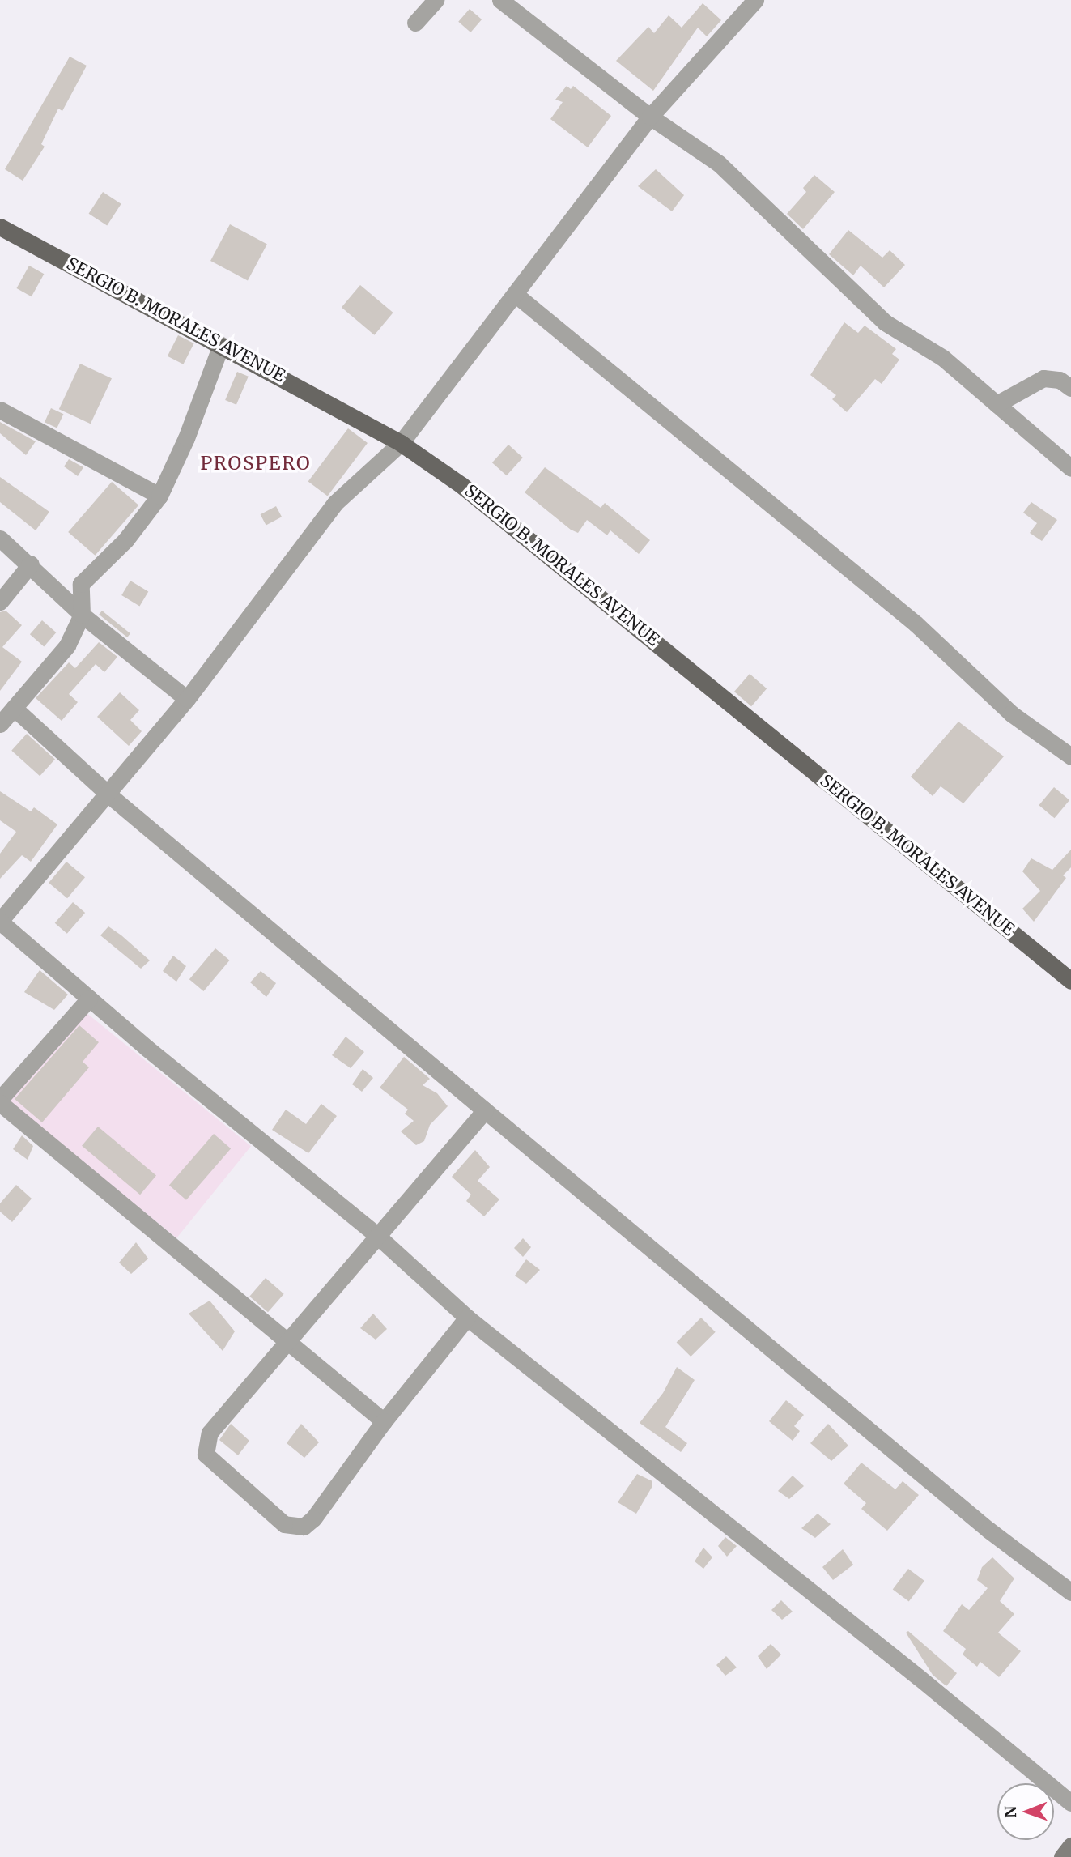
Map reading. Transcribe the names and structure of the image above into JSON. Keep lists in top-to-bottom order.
{
  "streets": {
    "main road": ["SERGIO B. MORALES AVENUE"]
  },
  "districts": ["PROSPERO"],
  "north": "left"
}
